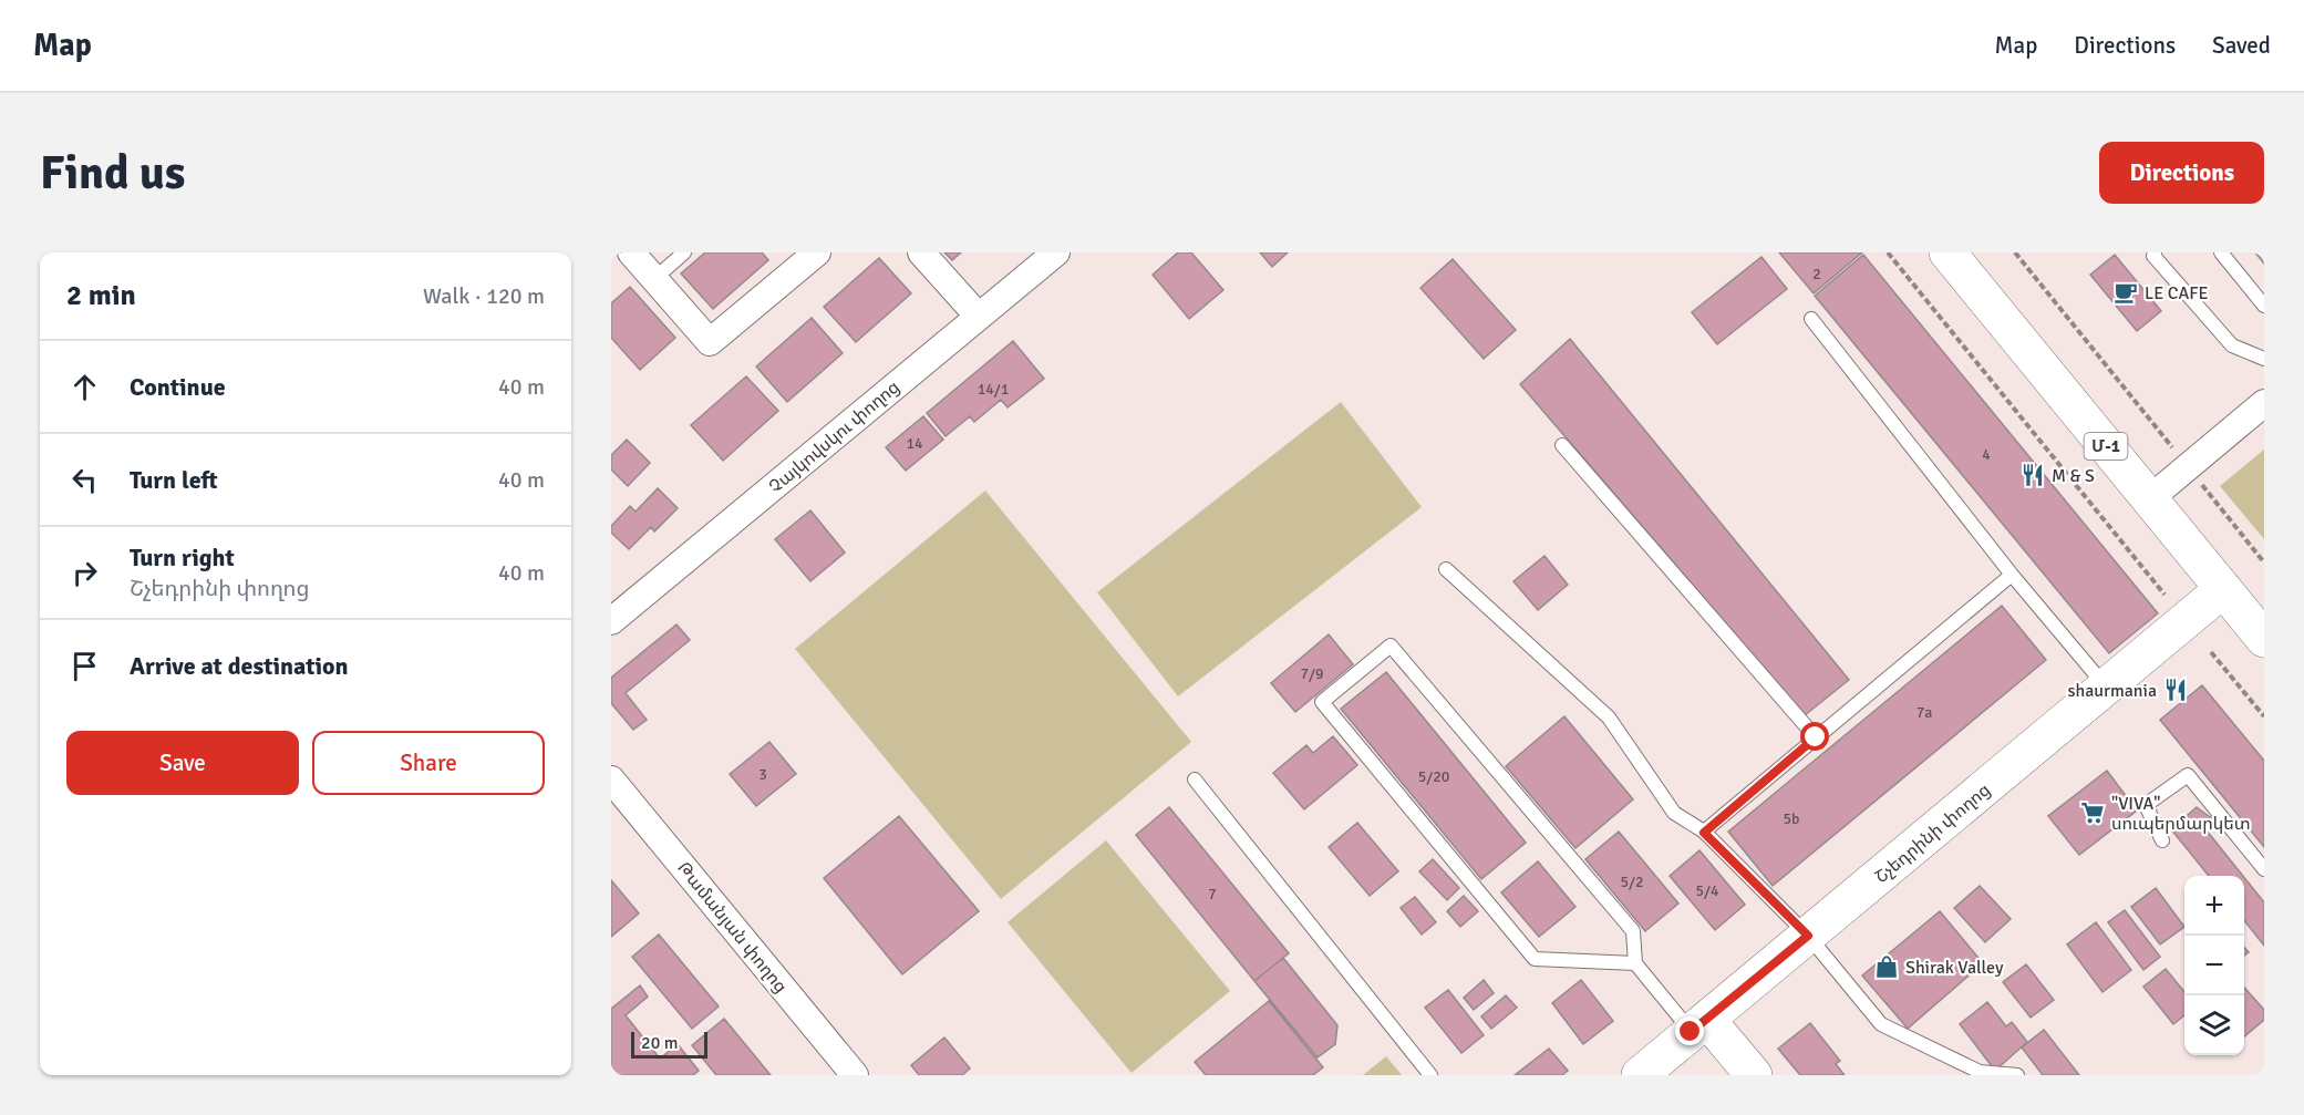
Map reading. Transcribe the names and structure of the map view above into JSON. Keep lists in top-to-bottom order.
{
  "streets": {
    "main road": ["Մ-1", "Շչեդրինի փողոց"],
    "street": ["Չայկովսկու փողոց", "Թամանյան փողոց"]
  },
  "crossings": [
    ["Մ-1", "Շչեդրինի փողոց"]
  ],
  "places": {
    "cafe": ["LE CAFE"],
    "restaurant": ["M & S", "shaurmania"],
    "supermarket": ["\"VIVA\" սուպերմարկետ"],
    "shop": ["Shirak Valley"]
  },
  "house_numbers": [
    "2",
    "14/1",
    "14",
    "4",
    "7/9",
    "7a",
    "3",
    "5/20",
    "5b",
    "5/2",
    "5/4",
    "7"
  ],
  "scale_bar": "20 m",
  "page": {
    "header": "Map",
    "nav": ["Map", "Directions", "Saved"],
    "buttons": [
      "Directions",
      ["Save", "Share"]
    ],
    "title": "Find us",
    "heading": ["2 min", "Walk · 120 m"],
    "list": [
      ["Continue", "40 m"],
      ["Turn left", "40 m"],
      ["Turn right", "Շչեդրինի փողոց", "40 m"],
      "Arrive at destination"
    ],
    "map_buttons": ["+", "−"],
    "scale": "20 m"
  }
}
